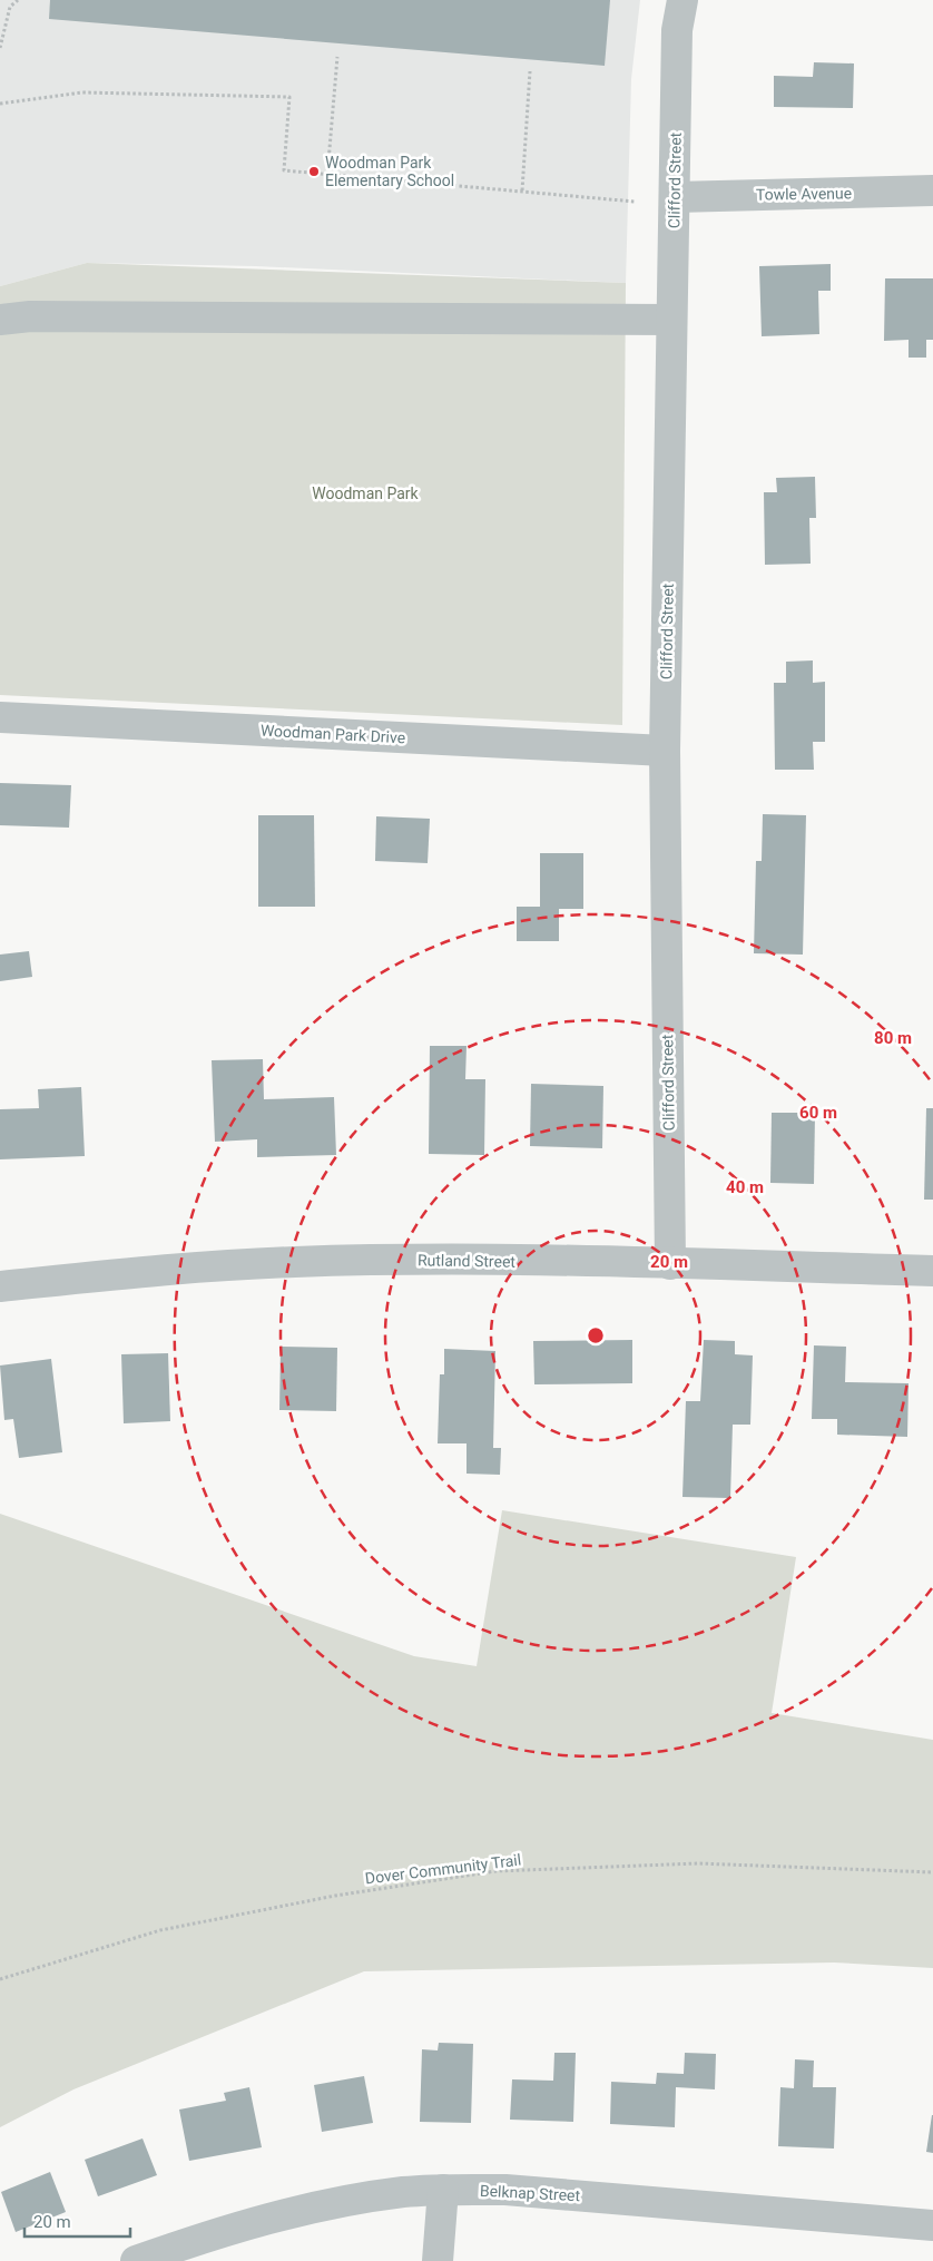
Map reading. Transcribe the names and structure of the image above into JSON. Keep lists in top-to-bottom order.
{
  "streets": {
    "street": [
      "Clifford Street",
      "Towle Avenue",
      "Woodman Park Drive",
      "Rutland Street",
      "Belknap Street"
    ],
    "path": ["Dover Community Trail"]
  },
  "crossings": [
    ["Clifford Street", "Towle Avenue"],
    ["Clifford Street", "Woodman Park Drive"],
    ["Clifford Street", "Rutland Street"]
  ],
  "parks": ["Woodman Park"],
  "places": ["Woodman Park Elementary School"],
  "scale_bar": "20 m",
  "rings": [
    "80 m",
    "60 m",
    "40 m",
    "20 m"
  ]
}
